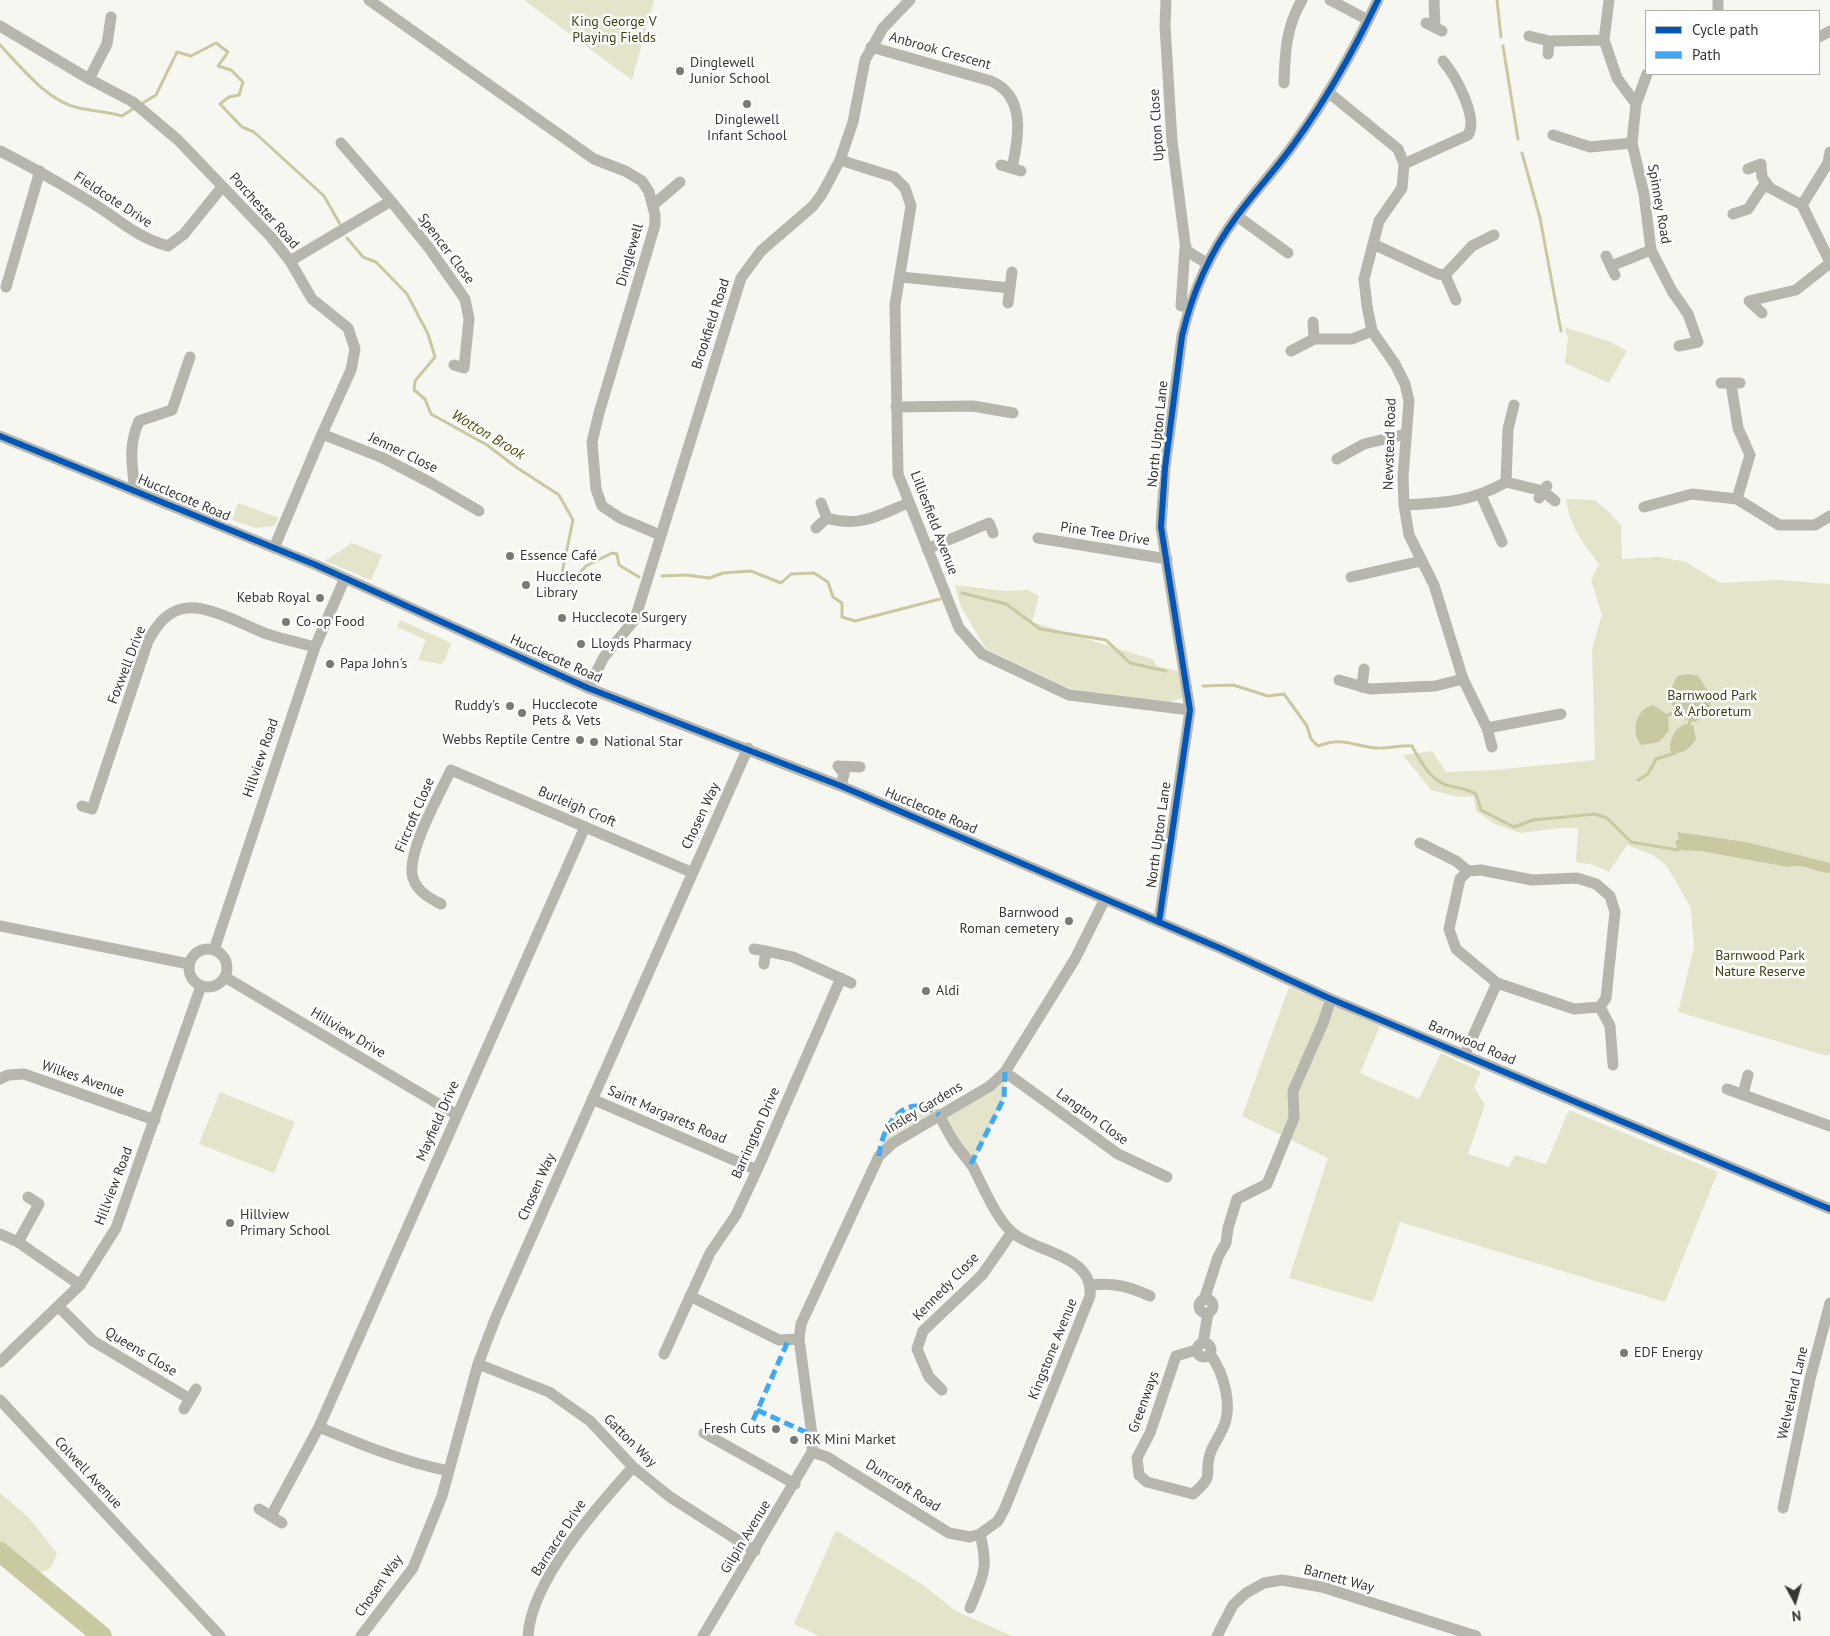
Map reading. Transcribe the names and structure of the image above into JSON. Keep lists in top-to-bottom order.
{
  "streets": {
    "street": [
      "Anbrook Crescent",
      "Upton Close",
      "Fieldcote Drive",
      "Spinney Road",
      "Porchester Road",
      "Spencer Close",
      "Dinglewell",
      "Brookfield Road",
      "North Upton Lane",
      "Newstead Road",
      "Jenner Close",
      "Hucclecote Road",
      "Lilliesfield Avenue",
      "Pine Tree Drive",
      "Foxwell Drive",
      "Hillview Road",
      "Burleigh Croft",
      "Fircroft Close",
      "Chosen Way",
      "Hillview Drive",
      "Barnwood Road",
      "Wilkes Avenue",
      "Insley Gardens",
      "Saint Margarets Road",
      "Langton Close",
      "Mayfield Drive",
      "Barrington Drive",
      "Kennedy Close",
      "Kingstone Avenue",
      "Queens Close",
      "Welveland Lane",
      "Greenways",
      "Gatton Way",
      "Colwell Avenue",
      "Duncroft Road",
      "Gilpin Avenue",
      "Barnacre Drive",
      "Barnett Way"
    ]
  },
  "crossings": [
    ["Anbrook Crescent", "Brookfield Road"],
    ["Fieldcote Drive", "Porchester Road"],
    ["Porchester Road", "Jenner Close"],
    ["Porchester Road", "Hucclecote Road"],
    ["Dinglewell", "Brookfield Road"],
    ["Brookfield Road", "Hucclecote Road"],
    ["Brookfield Road", "Lilliesfield Avenue"],
    ["North Upton Lane", "Lilliesfield Avenue"],
    ["North Upton Lane", "Pine Tree Drive"],
    ["North Upton Lane", "Barnwood Road"],
    ["Hucclecote Road", "Hillview Road"],
    ["Hucclecote Road", "Chosen Way"],
    ["Hucclecote Road", "Barnwood Road"],
    ["Hucclecote Road", "Insley Gardens"],
    ["Foxwell Drive", "Hillview Road"],
    ["Hillview Road", "Hillview Drive"],
    ["Hillview Road", "Wilkes Avenue"],
    ["Hillview Road", "Queens Close"],
    ["Burleigh Croft", "Fircroft Close"],
    ["Burleigh Croft", "Chosen Way"],
    ["Burleigh Croft", "Mayfield Drive"],
    ["Chosen Way", "Saint Margarets Road"],
    ["Chosen Way", "Gatton Way"],
    ["Hillview Drive", "Mayfield Drive"],
    ["Barnwood Road", "Insley Gardens"],
    ["Insley Gardens", "Langton Close"],
    ["Insley Gardens", "Kingstone Avenue"],
    ["Insley Gardens", "Duncroft Road"],
    ["Insley Gardens", "Gilpin Avenue"],
    ["Saint Margarets Road", "Barrington Drive"],
    ["Kennedy Close", "Kingstone Avenue"],
    ["Kingstone Avenue", "Duncroft Road"],
    ["Gatton Way", "Gilpin Avenue"],
    ["Gatton Way", "Barnacre Drive"],
    ["Duncroft Road", "Gilpin Avenue"]
  ],
  "water": ["Wotton Brook"],
  "parks": ["King George V Playing Fields", "Barnwood Park & Arboretum", "Barnwood Park Nature Reserve"],
  "places": [
    "Dinglewell Junior School",
    "Dinglewell Infant School",
    "Essence Café",
    "Hucclecote Library",
    "Kebab Royal",
    "Hucclecote Surgery",
    "Co-op Food",
    "Lloyds Pharmacy",
    "Papa John's",
    "Ruddy's",
    "Hucclecote Pets & Vets",
    "Webbs Reptile Centre",
    "National Star",
    "Barnwood Roman cemetery",
    "Aldi",
    "Hillview Primary School",
    "EDF Energy",
    "Fresh Cuts",
    "RK Mini Market"
  ],
  "legend": ["Cycle path", "Path"],
  "north": "bottom"
}
